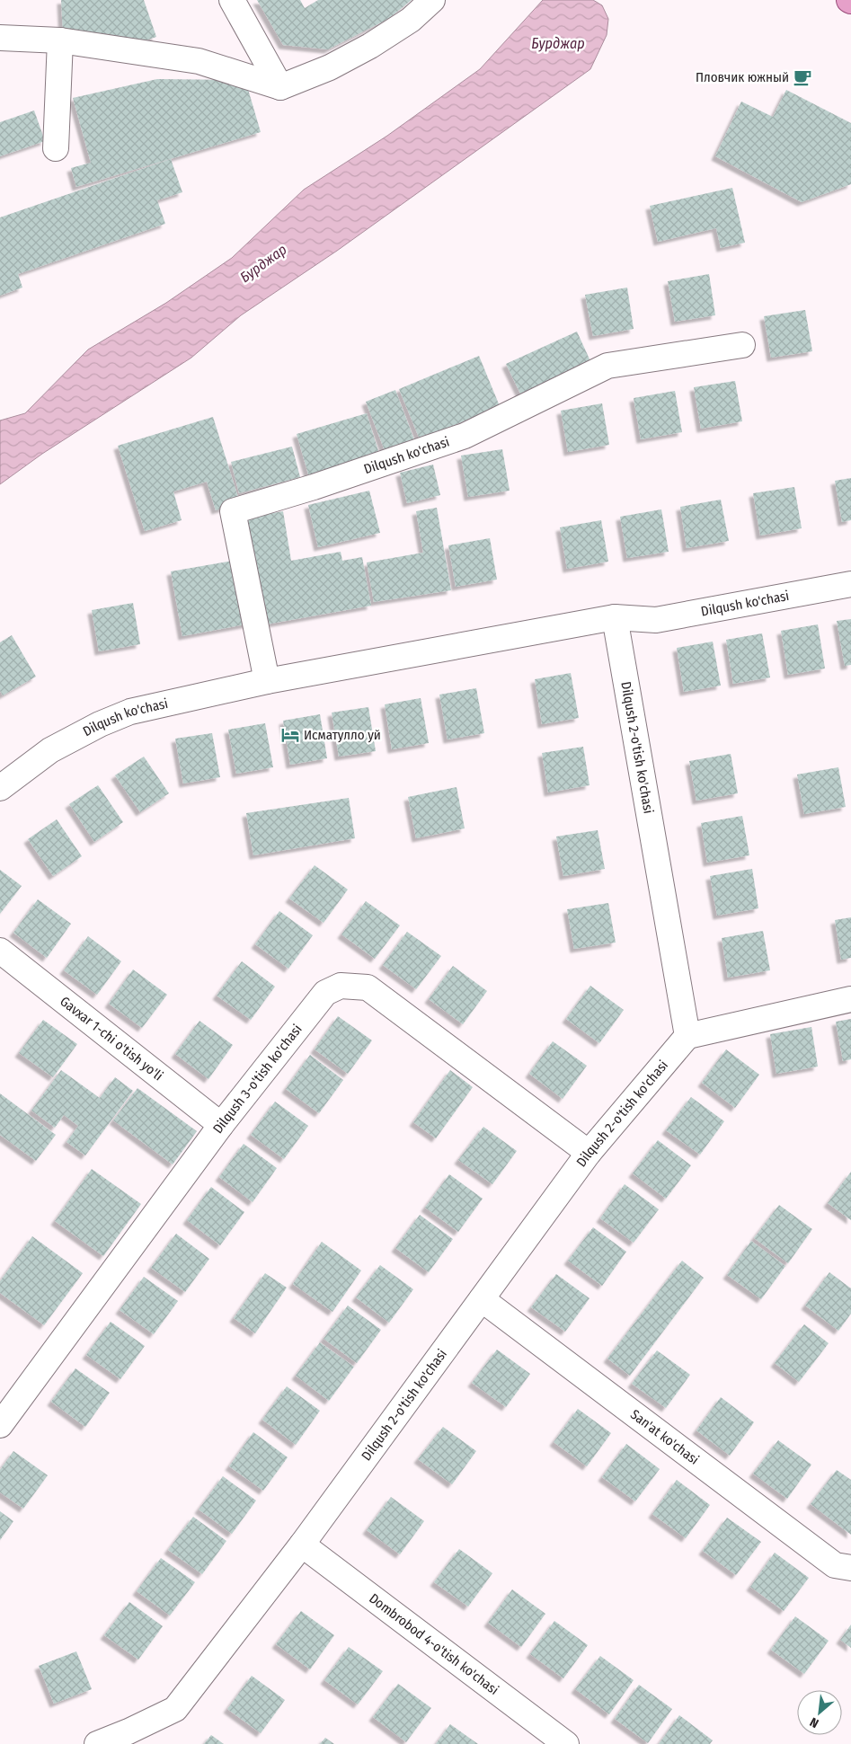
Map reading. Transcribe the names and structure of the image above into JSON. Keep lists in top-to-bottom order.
{
  "streets": {
    "street": [
      "Dilqush ko'chasi",
      "Dilqush 2-o'tish ko'chasi",
      "Gavxar 1-chi o'tish yo'li",
      "Dilqush 3-o'tish ko'chasi",
      "San'at ko'chasi",
      "Dombrobod 4-o'tish ko'chasi"
    ]
  },
  "crossings": [
    ["Dilqush ko'chasi", "Dilqush 2-o'tish ko'chasi"],
    ["Dilqush 2-o'tish ko'chasi", "Dilqush 3-o'tish ko'chasi"],
    ["Dilqush 2-o'tish ko'chasi", "San'at ko'chasi"],
    ["Dilqush 2-o'tish ko'chasi", "Dombrobod 4-o'tish ko'chasi"],
    ["Gavxar 1-chi o'tish yo'li", "Dilqush 3-o'tish ko'chasi"]
  ],
  "water": ["Бурджар"],
  "places": {
    "cafe": ["Пловчик южный"],
    "hotel": ["Исматулло уй"]
  },
  "north": "bottom left"
}
